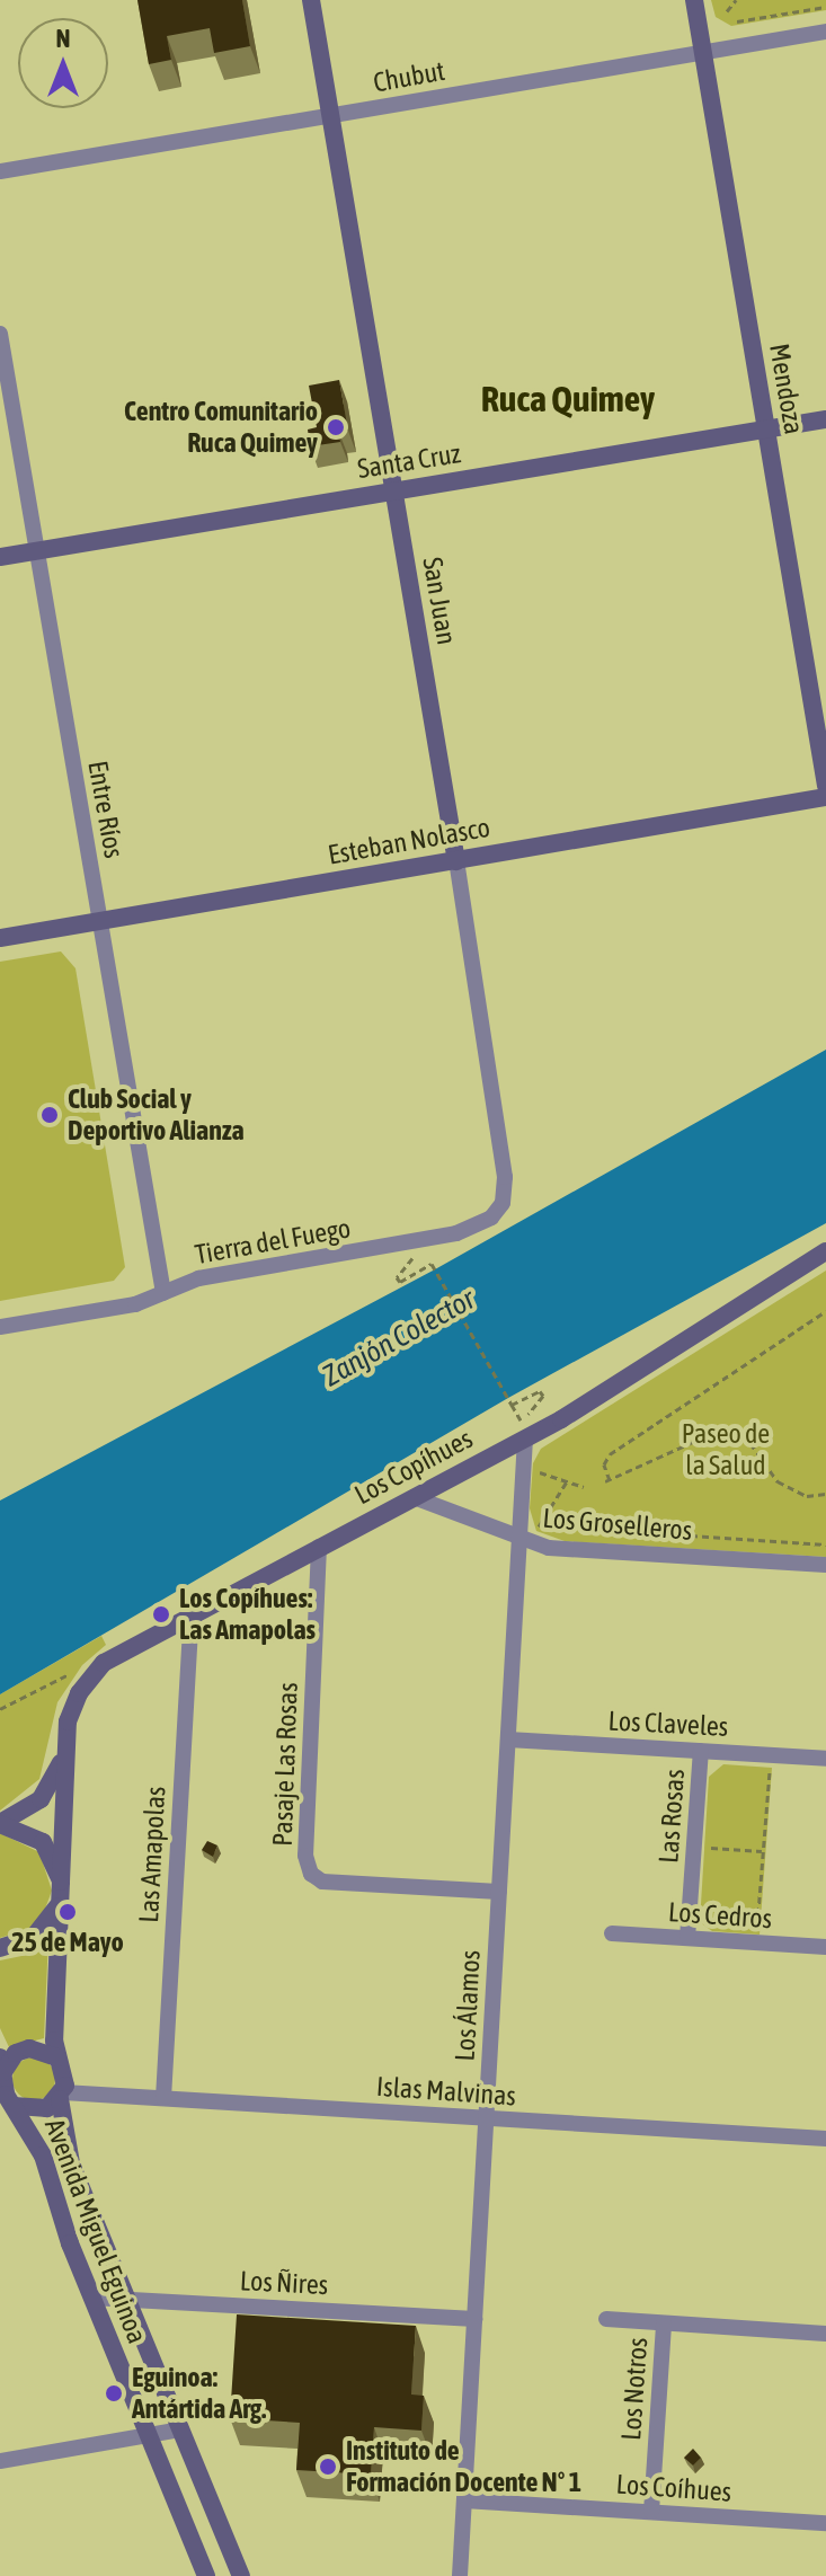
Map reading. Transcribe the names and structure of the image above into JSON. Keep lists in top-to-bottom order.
{
  "streets": {
    "street": [
      "Chubut",
      "Mendoza",
      "Santa Cruz",
      "San Juan",
      "Entre Ríos",
      "Esteban Nolasco",
      "Tierra del Fuego",
      "Los Copíhues",
      "Los Groselleros",
      "Los Claveles",
      "Pasaje Las Rosas",
      "Las Rosas",
      "Las Amapolas",
      "Los Cedros",
      "Los Álamos",
      "Islas Malvinas",
      "Avenida Miguel Eguinoa",
      "Los Ñires",
      "Los Notros",
      "Los Coíhues"
    ]
  },
  "crossings": [
    ["Chubut", "Mendoza"],
    ["Chubut", "San Juan"],
    ["Mendoza", "Santa Cruz"],
    ["Santa Cruz", "San Juan"],
    ["Santa Cruz", "Entre Ríos"],
    ["San Juan", "Esteban Nolasco"],
    ["San Juan", "Tierra del Fuego"],
    ["Entre Ríos", "Esteban Nolasco"],
    ["Entre Ríos", "Tierra del Fuego"],
    ["Los Copíhues", "Los Groselleros"],
    ["Los Copíhues", "Pasaje Las Rosas"],
    ["Los Copíhues", "Las Amapolas"],
    ["Los Copíhues", "Los Álamos"],
    ["Los Copíhues", "Avenida Miguel Eguinoa"],
    ["Los Groselleros", "Los Álamos"],
    ["Los Claveles", "Las Rosas"],
    ["Los Claveles", "Los Álamos"],
    ["Pasaje Las Rosas", "Los Álamos"],
    ["Las Rosas", "Los Cedros"],
    ["Las Amapolas", "Islas Malvinas"],
    ["Los Álamos", "Islas Malvinas"],
    ["Los Álamos", "Los Ñires"],
    ["Los Álamos", "Los Coíhues"],
    ["Islas Malvinas", "Avenida Miguel Eguinoa"],
    ["Avenida Miguel Eguinoa", "Los Ñires"],
    ["Los Notros", "Los Coíhues"]
  ],
  "districts": ["Ruca Quimey"],
  "water": ["Zanjón Colector"],
  "parks": ["Paseo de la Salud"],
  "places": [
    "Centro Comunitario Ruca Quimey",
    "Club Social y Deportivo Alianza",
    "Los Copíhues: Las Amapolas",
    "25 de Mayo",
    "Eguinoa: Antártida Arg.",
    "Instituto de Formación Docente N° 1"
  ],
  "north": "top"
}
